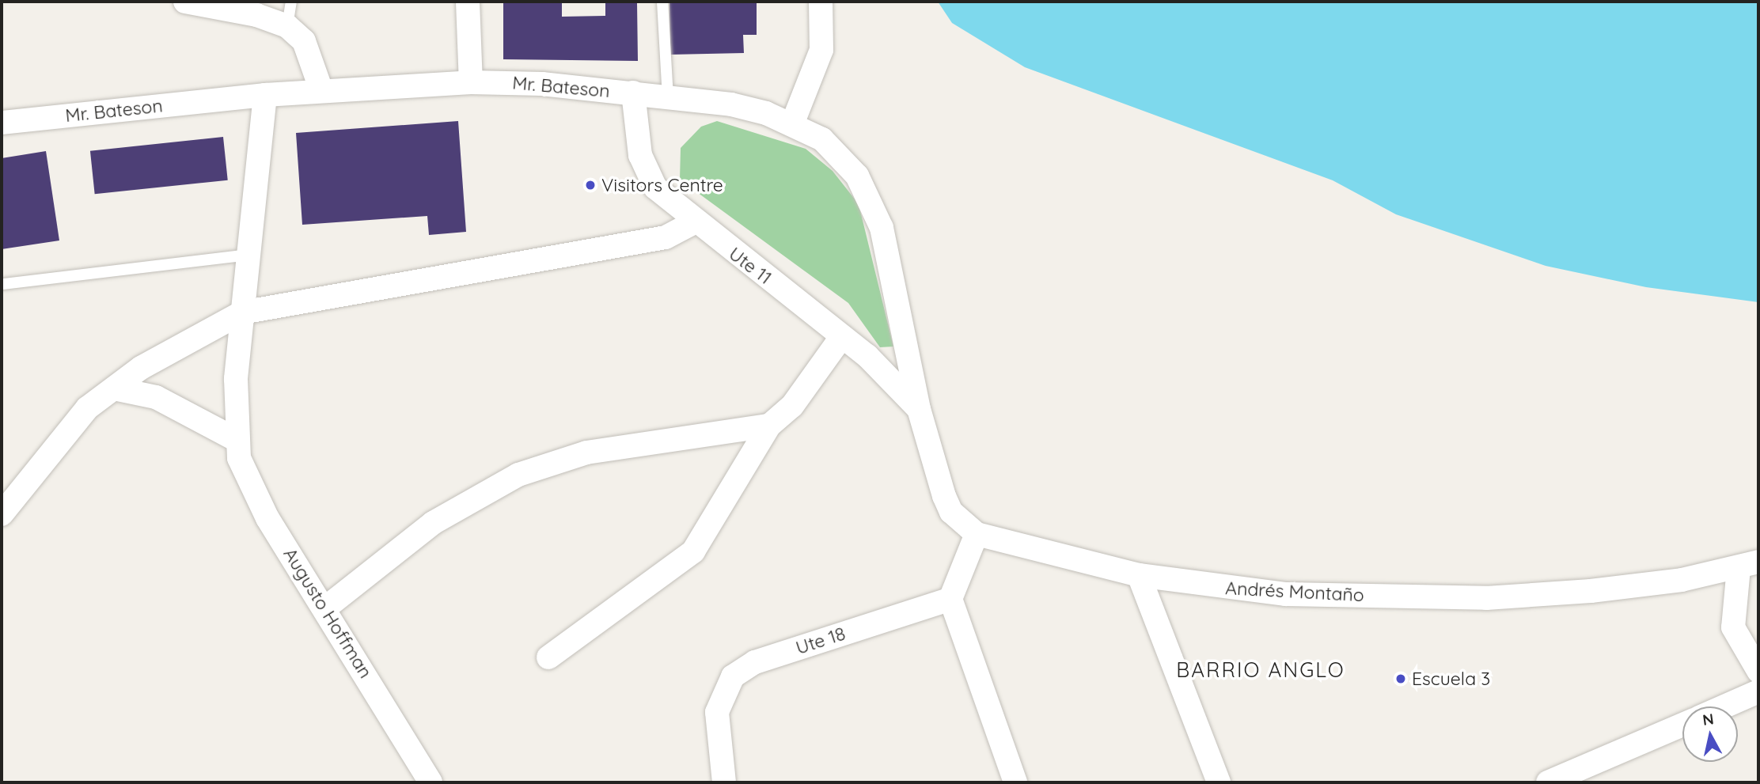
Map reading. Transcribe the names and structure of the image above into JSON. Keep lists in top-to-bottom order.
{
  "streets": {
    "street": [
      "Mr. Bateson",
      "Ute 11",
      "Andrés Montaño",
      "Augusto Hoffman",
      "Ute 18"
    ]
  },
  "crossings": [
    ["Mr. Bateson", "Ute 11"],
    ["Mr. Bateson", "Andrés Montaño"],
    ["Ute 11", "Andrés Montaño"]
  ],
  "districts": ["BARRIO ANGLO"],
  "places": ["Visitors Centre", "Escuela 3"],
  "north": "top"
}
